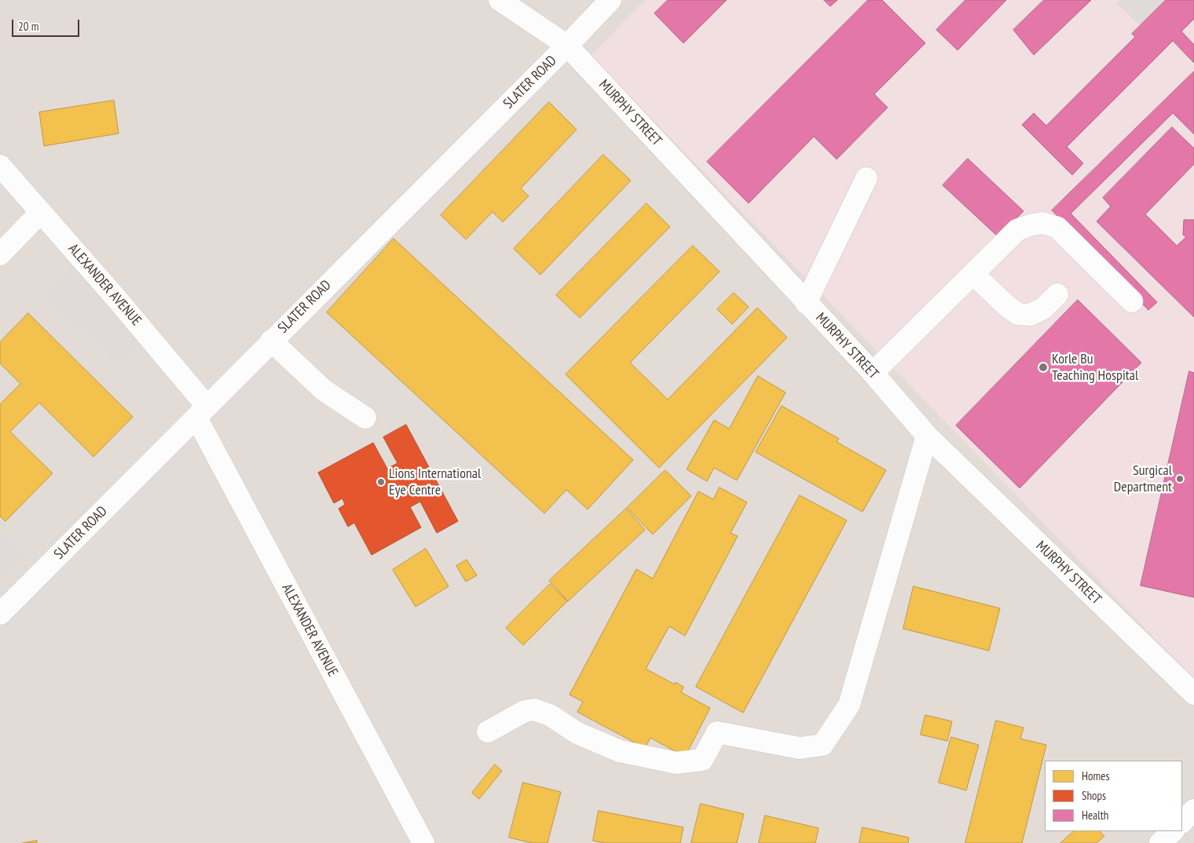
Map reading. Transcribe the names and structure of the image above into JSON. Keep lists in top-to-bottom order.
{
  "streets": {
    "street": ["SLATER ROAD", "MURPHY STREET", "ALEXANDER AVENUE"]
  },
  "crossings": [
    ["SLATER ROAD", "MURPHY STREET"],
    ["SLATER ROAD", "ALEXANDER AVENUE"]
  ],
  "places": ["Korle Bu Teaching Hospital", "Surgical Department", "Lions International Eye Centre"],
  "legend": ["Homes", "Shops", "Health"],
  "scale_bar": "20 m"
}
